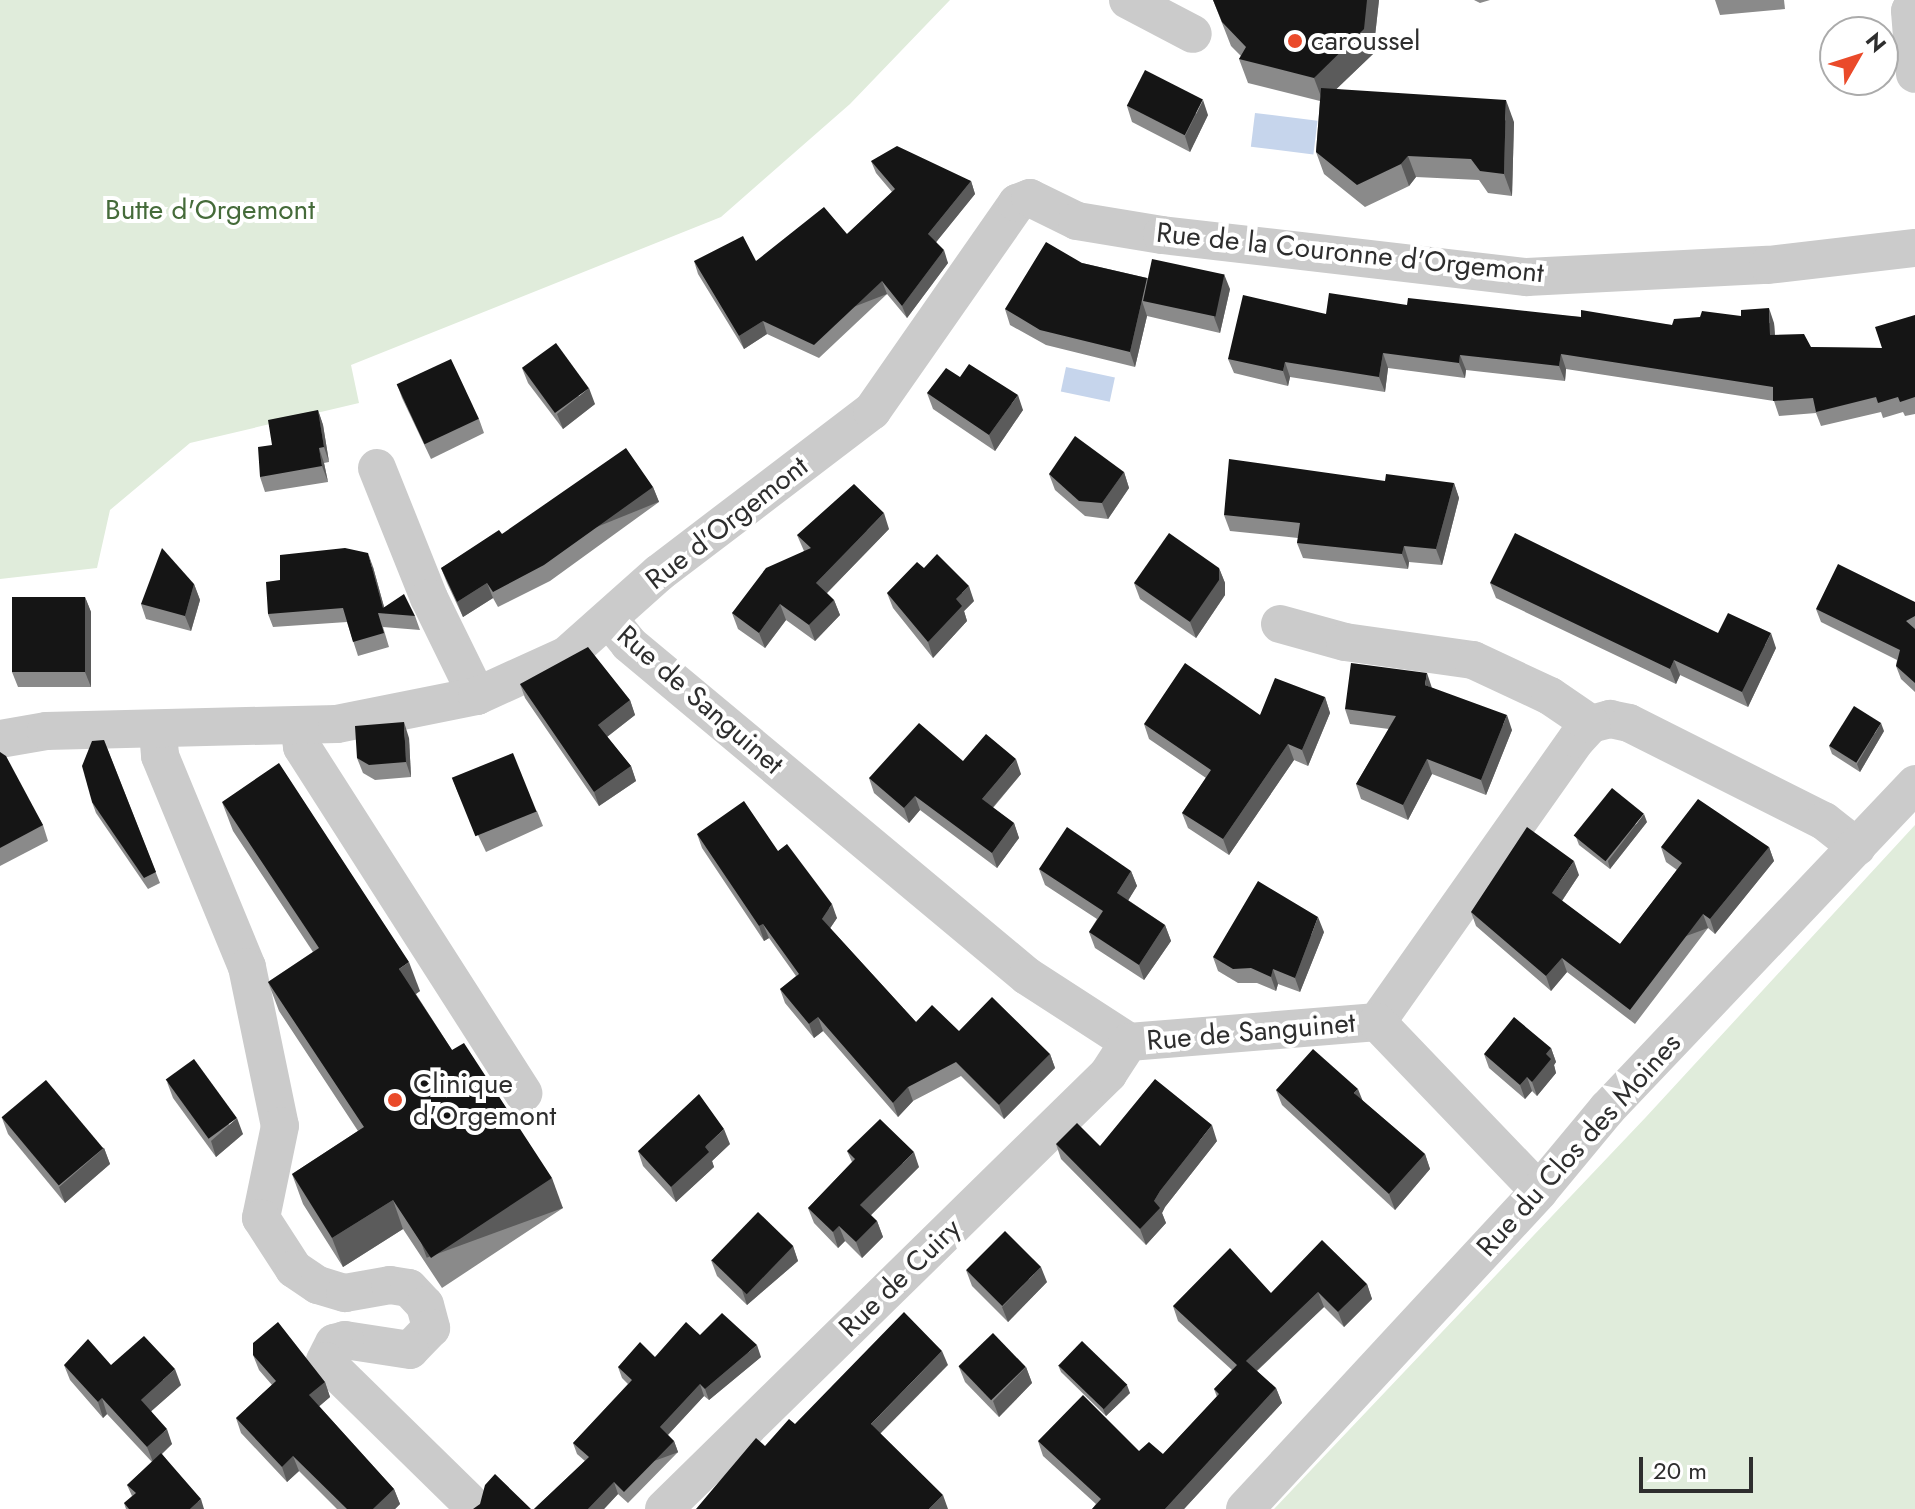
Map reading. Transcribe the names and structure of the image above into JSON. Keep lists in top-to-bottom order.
{
  "streets": {
    "street": [
      "Rue de la Couronne d'Orgemont",
      "Rue d'Orgemont",
      "Rue de Sanguinet",
      "Rue du Clos des Moines",
      "Rue de Cuiry"
    ]
  },
  "crossings": [
    ["Rue de la Couronne d'Orgemont", "Rue d'Orgemont"],
    ["Rue d'Orgemont", "Rue de Sanguinet"],
    ["Rue de Sanguinet", "Rue de Cuiry"]
  ],
  "parks": ["Butte d'Orgemont"],
  "places": ["caroussel", "Clinique d'Orgemont"],
  "scale_bar": "20 m",
  "north": "top right"
}
